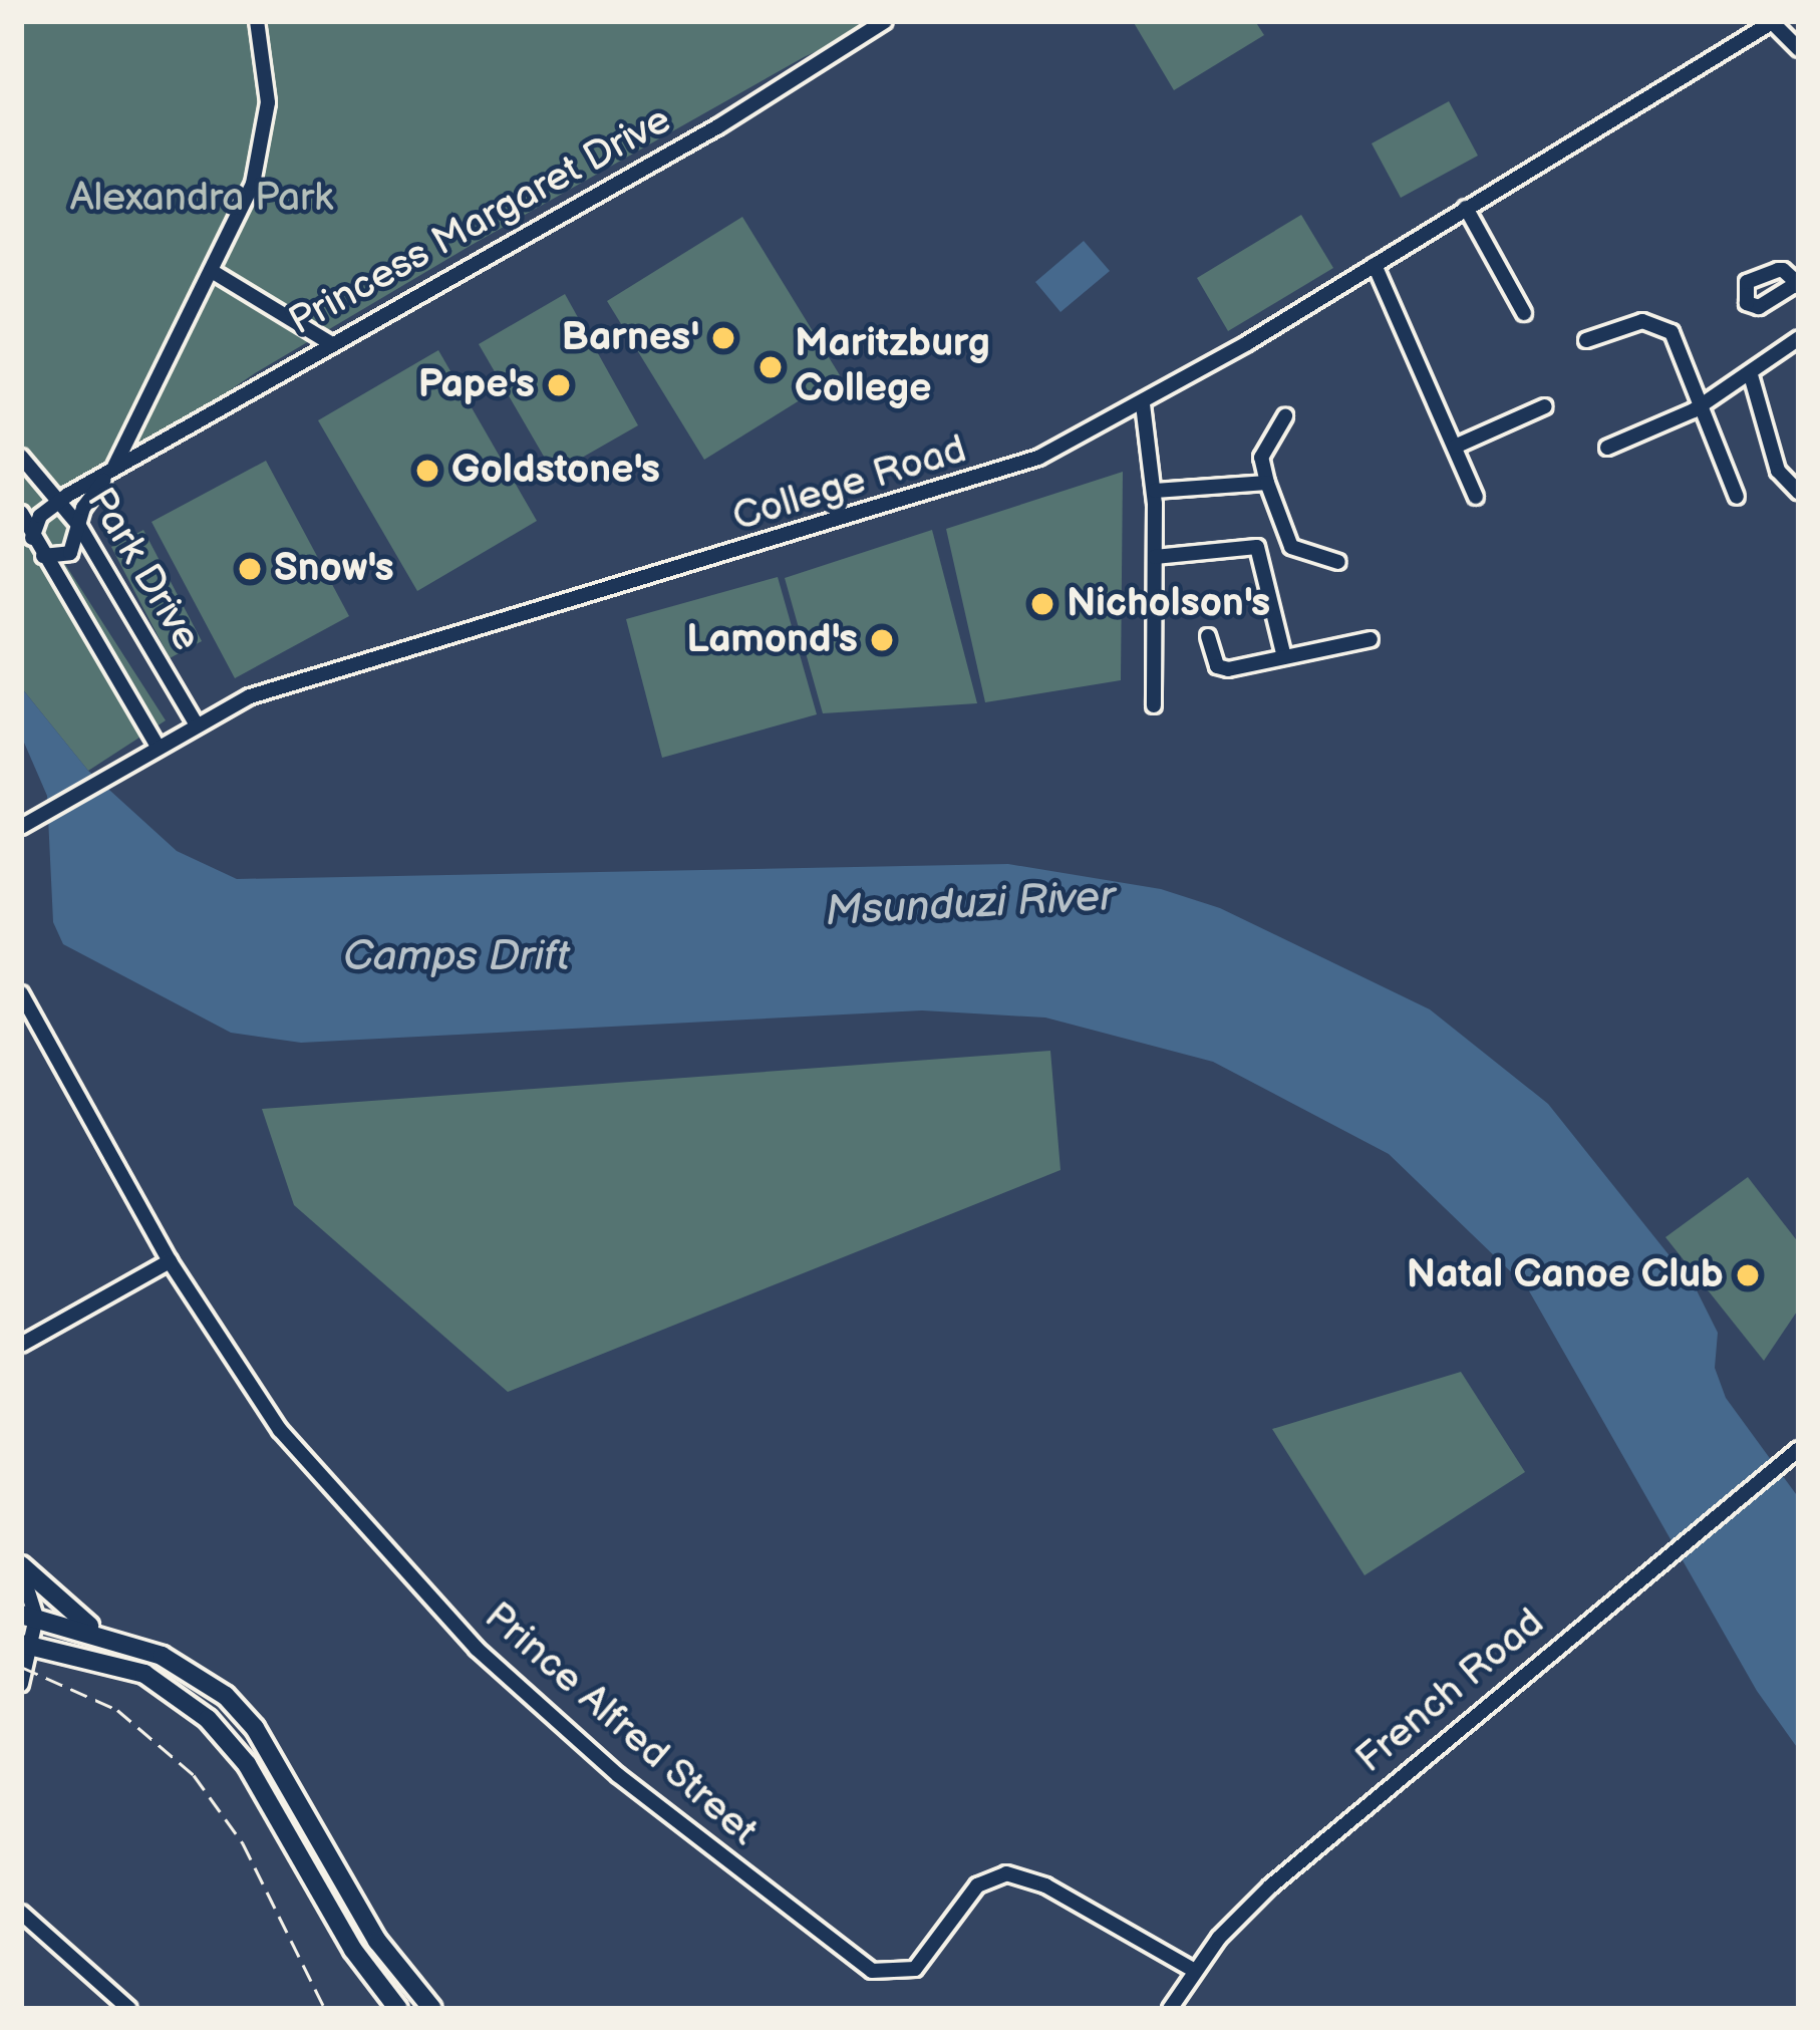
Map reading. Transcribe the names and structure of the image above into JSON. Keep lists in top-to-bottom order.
{
  "streets": {
    "street": [
      "Princess Margaret Drive",
      "College Road",
      "Park Drive",
      "French Road",
      "Prince Alfred Street"
    ]
  },
  "crossings": [
    ["Princess Margaret Drive", "Park Drive"],
    ["College Road", "Park Drive"],
    ["French Road", "Prince Alfred Street"]
  ],
  "water": ["Msunduzi River", "Camps Drift"],
  "parks": ["Alexandra Park"],
  "places": [
    "Barnes'",
    "Maritzburg College",
    "Pape's",
    "Goldstone's",
    "Snow's",
    "Nicholson's",
    "Lamond's",
    "Natal Canoe Club"
  ]
}
